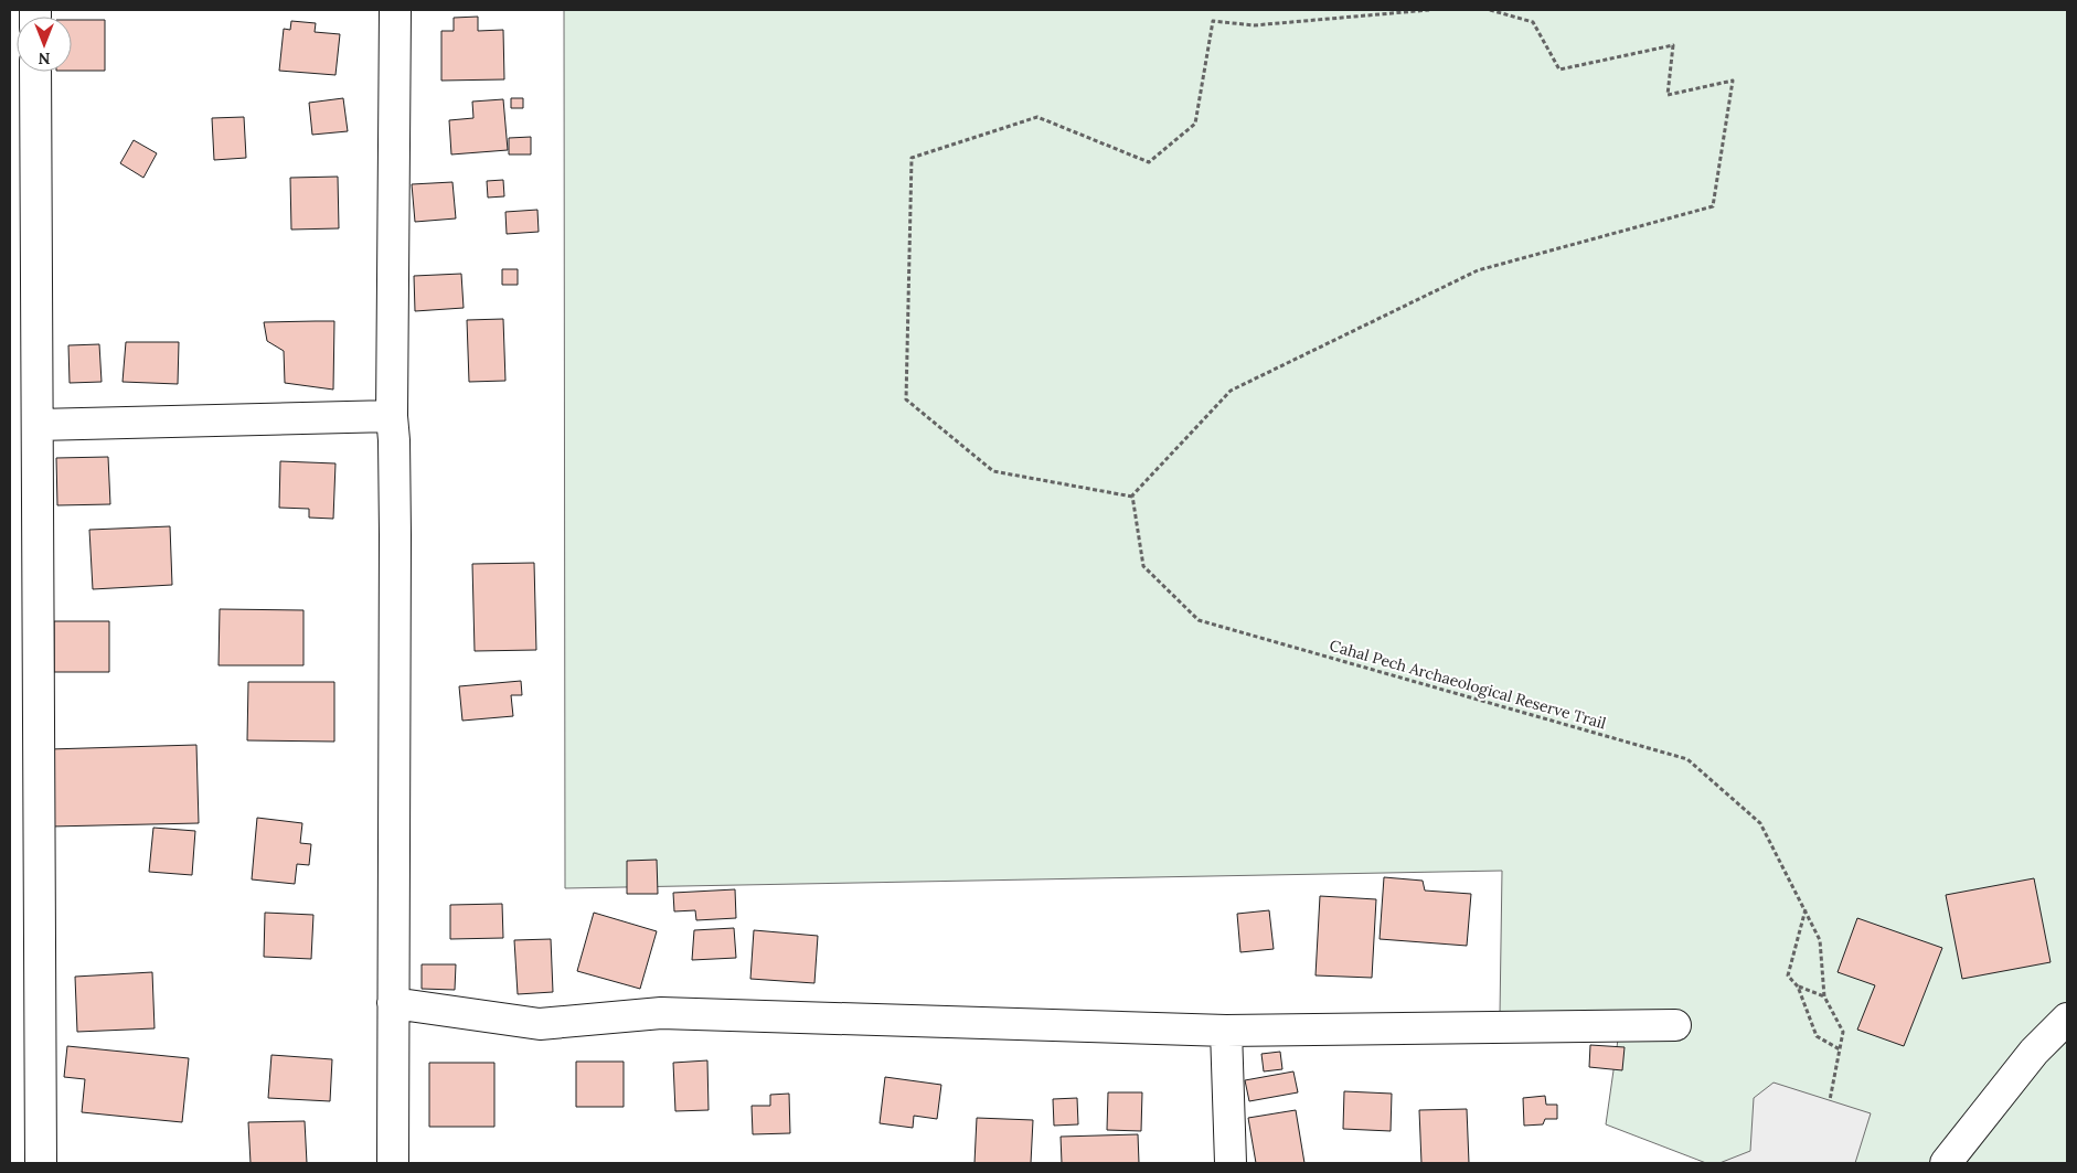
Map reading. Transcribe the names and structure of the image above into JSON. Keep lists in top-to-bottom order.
{
  "streets": {
    "path": ["Cahal Pech Archaeological Reserve Trail"]
  },
  "north": "bottom"
}
